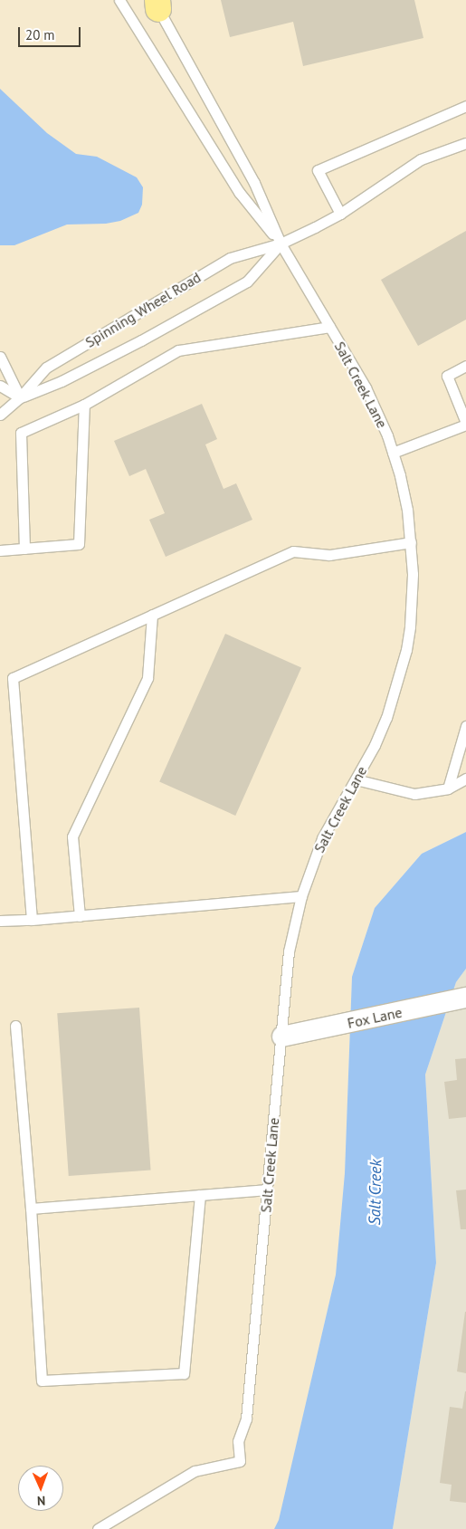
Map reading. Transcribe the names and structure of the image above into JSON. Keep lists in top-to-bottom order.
{
  "streets": {
    "street": ["Fox Lane"],
    "lane": ["Spinning Wheel Road", "Salt Creek Lane"]
  },
  "crossings": [
    ["Spinning Wheel Road", "Salt Creek Lane"],
    ["Salt Creek Lane", "Fox Lane"]
  ],
  "water": ["Salt Creek"],
  "scale_bar": "20 m",
  "north": "bottom"
}
